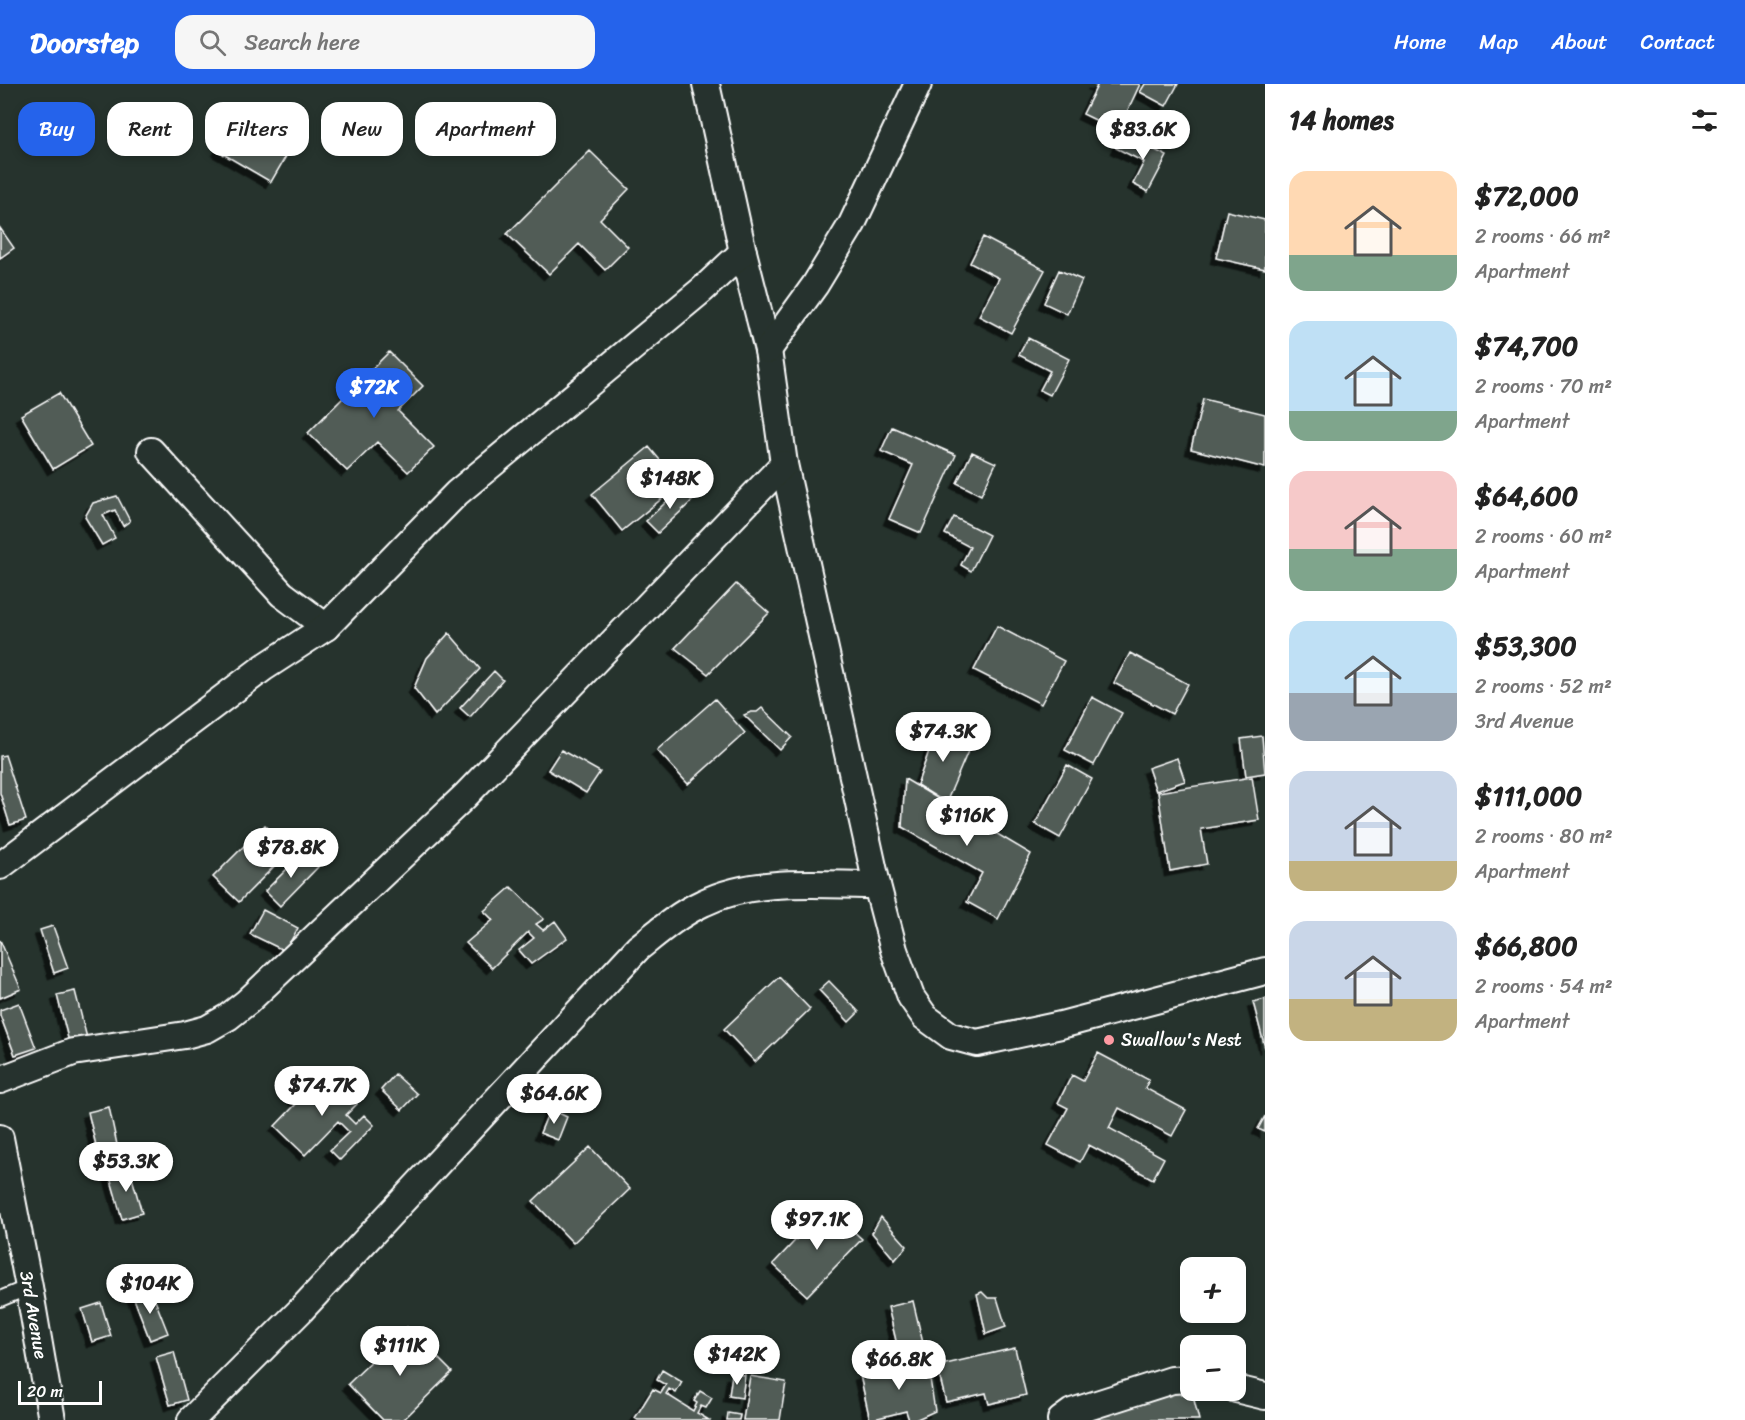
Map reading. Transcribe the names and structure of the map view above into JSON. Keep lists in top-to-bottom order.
{
  "streets": {
    "street": ["3rd Avenue"]
  },
  "places": ["Swallow's Nest"],
  "scale_bar": "20 m",
  "page": {
    "header": "Doorstep",
    "search": "Search here",
    "nav": [
      "Home",
      "Map",
      "About",
      "Contact"
    ],
    "heading": "14 homes",
    "chip": [
      "Buy",
      "Rent",
      "Filters",
      "New",
      "Apartment"
    ],
    "price": [
      "$83.6K",
      "$72K",
      "$148K",
      "$74.3K",
      "$116K",
      "$78.8K",
      "$74.7K",
      "$64.6K",
      "$53.3K",
      "$97.1K",
      "$104K",
      "$111K",
      "$142K",
      "$66.8K"
    ],
    "list": [
      {
        "name": "$72,000",
        "note": "2 rooms · 66 m² · Apartment"
      },
      {
        "name": "$74,700",
        "note": "2 rooms · 70 m² · Apartment"
      },
      {
        "name": "$64,600",
        "note": "2 rooms · 60 m² · Apartment"
      },
      {
        "name": "$53,300",
        "note": "2 rooms · 52 m² · 3rd Avenue"
      },
      {
        "name": "$111,000",
        "note": "2 rooms · 80 m² · Apartment"
      },
      {
        "name": "$66,800",
        "note": "2 rooms · 54 m² · Apartment"
      }
    ],
    "map_buttons": ["+", "−"],
    "scale": "20 m"
  }
}
